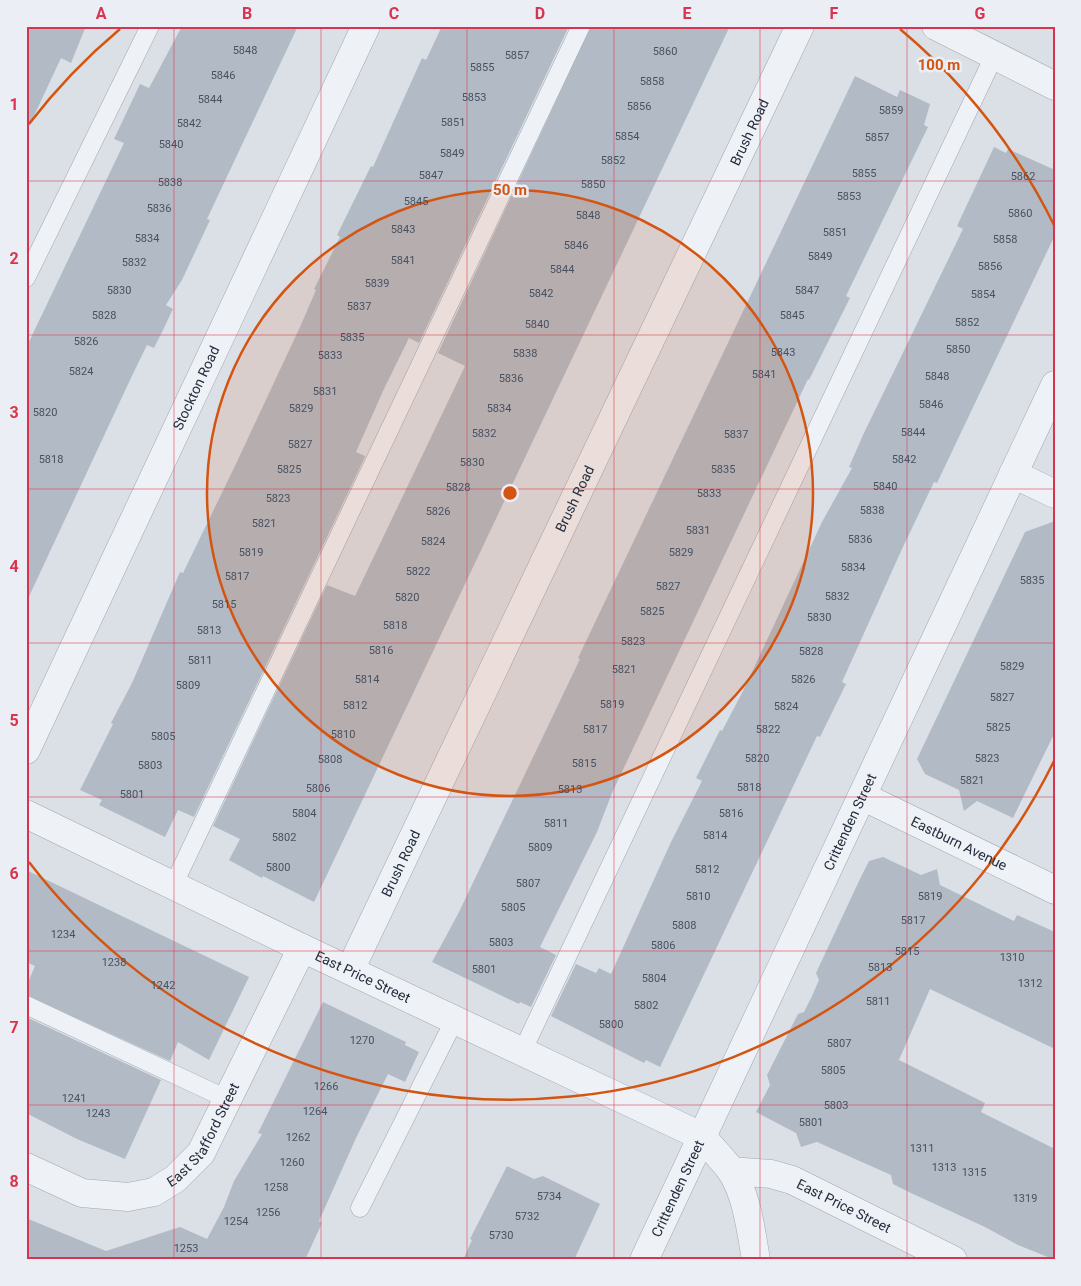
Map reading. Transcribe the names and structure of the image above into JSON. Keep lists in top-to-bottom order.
{
  "streets": {
    "street": [
      "Brush Road",
      "Stockton Road",
      "Crittenden Street",
      "Eastburn Avenue",
      "East Price Street",
      "East Stafford Street"
    ]
  },
  "crossings": [
    ["Brush Road", "East Price Street"],
    ["Crittenden Street", "Eastburn Avenue"],
    ["Crittenden Street", "East Price Street"],
    ["East Price Street", "East Stafford Street"]
  ],
  "house_numbers": [
    "5848",
    "5860",
    "5857",
    "5855",
    "5846",
    "5858",
    "5853",
    "5844",
    "5856",
    "5859",
    "5851",
    "5842",
    "5854",
    "5857",
    "5840",
    "5849",
    "5852",
    "5855",
    "5847",
    "5862",
    "5838",
    "5850",
    "5853",
    "5845",
    "5836",
    "5860",
    "5848",
    "5843",
    "5851",
    "5834",
    "5858",
    "5846",
    "5849",
    "5841",
    "5832",
    "5856",
    "5844",
    "5839",
    "5830",
    "5847",
    "5842",
    "5854",
    "5837",
    "5828",
    "5845",
    "5852",
    "5840",
    "5835",
    "5826",
    "5850",
    "5843",
    "5838",
    "5833",
    "5824",
    "5841",
    "5848",
    "5836",
    "5831",
    "5846",
    "5829",
    "5834",
    "5820",
    "5844",
    "5832",
    "5837",
    "5827",
    "5818",
    "5842",
    "5830",
    "5825",
    "5835",
    "5840",
    "5828",
    "5833",
    "5823",
    "5838",
    "5826",
    "5821",
    "5831",
    "5836",
    "5824",
    "5819",
    "5829",
    "5834",
    "5822",
    "5817",
    "5835",
    "5827",
    "5832",
    "5820",
    "5815",
    "5825",
    "5830",
    "5818",
    "5813",
    "5823",
    "5816",
    "5828",
    "5811",
    "5829",
    "5821",
    "5814",
    "5826",
    "5809",
    "5827",
    "5819",
    "5812",
    "5824",
    "5825",
    "5817",
    "5822",
    "5810",
    "5805",
    "5820",
    "5823",
    "5808",
    "5815",
    "5803",
    "5821",
    "5818",
    "5806",
    "5813",
    "5801",
    "5804",
    "5816",
    "5811",
    "5814",
    "5802",
    "5809",
    "5800",
    "5812",
    "5807",
    "5810",
    "5819",
    "5805",
    "5817",
    "5808",
    "1234",
    "5803",
    "5806",
    "5815",
    "1310",
    "1238",
    "5813",
    "5801",
    "5804",
    "1312",
    "1242",
    "5811",
    "5802",
    "5800",
    "1270",
    "5807",
    "5805",
    "1266",
    "1241",
    "5803",
    "1264",
    "1243",
    "5801",
    "1262",
    "1311",
    "1260",
    "1313",
    "1315",
    "1258",
    "5734",
    "1319",
    "1256",
    "5732",
    "1254",
    "5730",
    "1253"
  ],
  "grid": {
    "columns": [
      "A",
      "B",
      "C",
      "D",
      "E",
      "F",
      "G"
    ],
    "rows": [
      "1",
      "2",
      "3",
      "4",
      "5",
      "6",
      "7",
      "8"
    ]
  },
  "rings": ["100 m", "50 m"]
}
